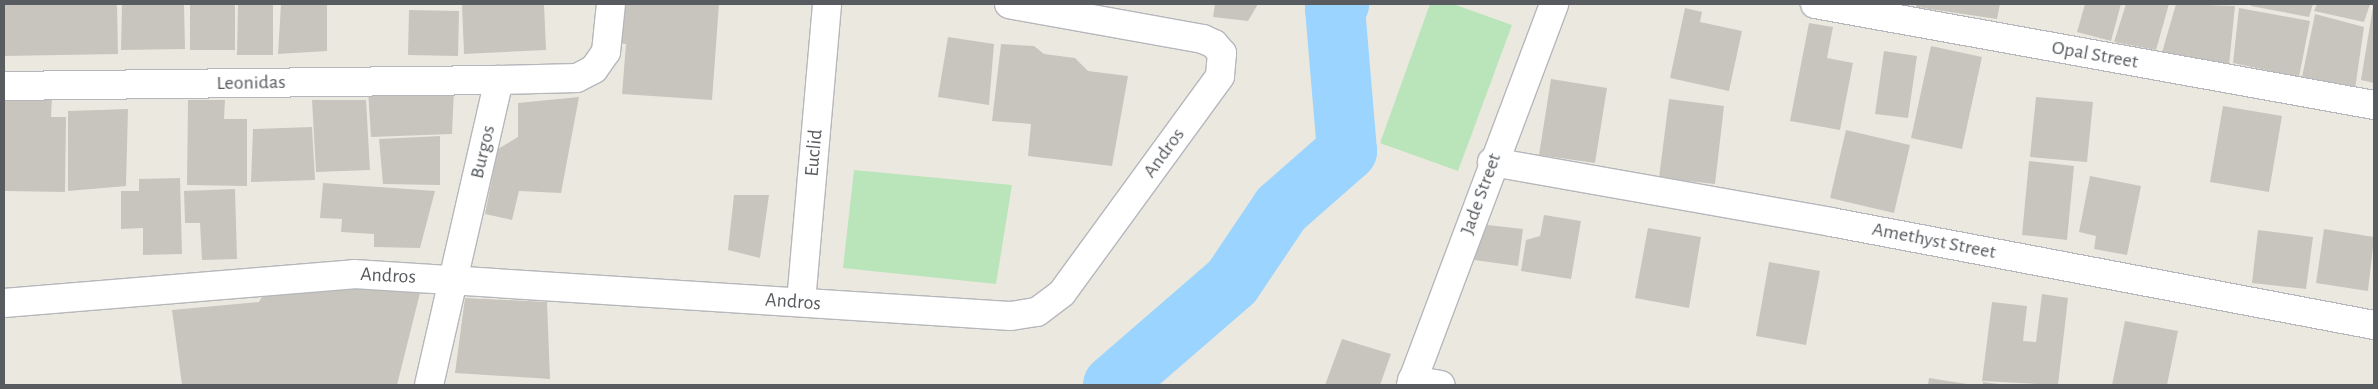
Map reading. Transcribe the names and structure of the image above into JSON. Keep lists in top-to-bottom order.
{
  "streets": {
    "street": [
      "Opal Street",
      "Leonidas",
      "Burgos",
      "Euclid",
      "Andros",
      "Jade Street",
      "Amethyst Street"
    ]
  },
  "crossings": [
    ["Leonidas", "Burgos"],
    ["Burgos", "Andros"],
    ["Euclid", "Andros"],
    ["Jade Street", "Amethyst Street"]
  ]
}
